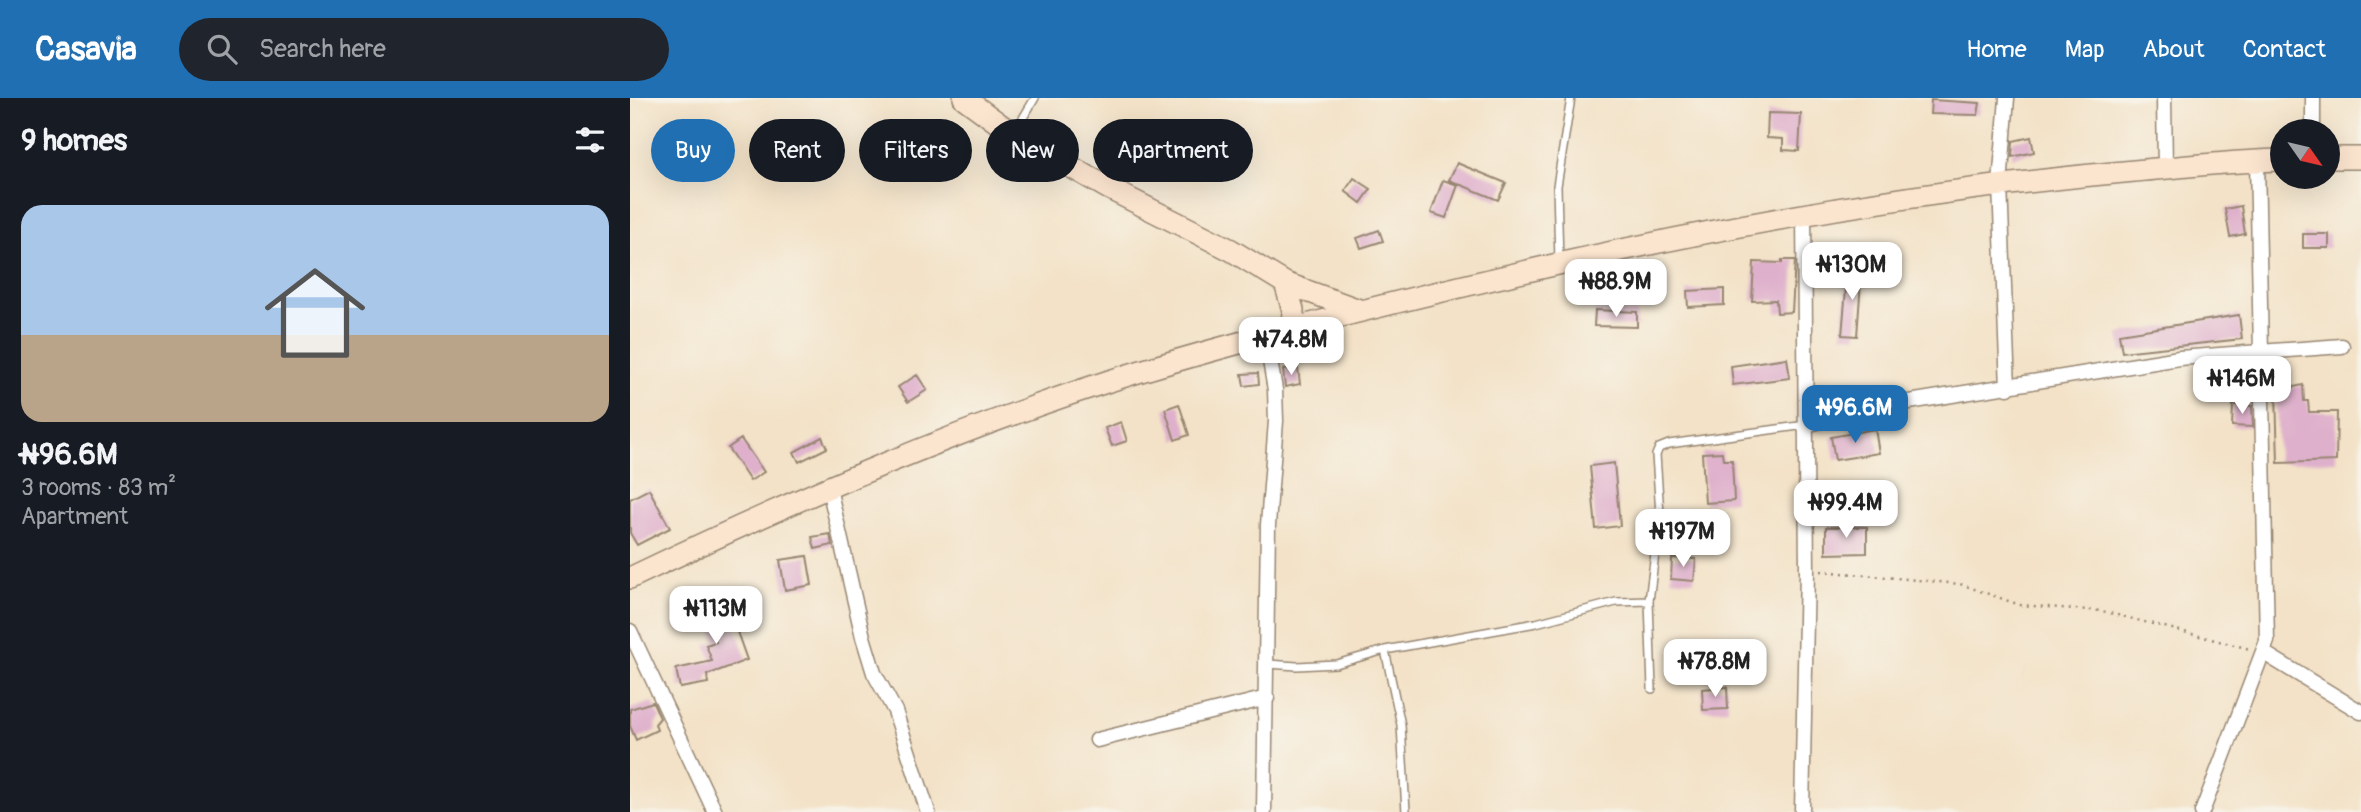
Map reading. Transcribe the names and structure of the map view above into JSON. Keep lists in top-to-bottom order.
{
  "north": "bottom right",
  "page": {
    "header": "Casavia",
    "search": "Search here",
    "nav": [
      "Home",
      "Map",
      "About",
      "Contact"
    ],
    "heading": "9 homes",
    "chip": [
      "Buy",
      "Rent",
      "Filters",
      "New",
      "Apartment"
    ],
    "list": [
      {
        "name": "₦96.6M",
        "note": "3 rooms · 83 m² · Apartment"
      }
    ],
    "price": [
      "₦130M",
      "₦88.9M",
      "₦74.8M",
      "₦146M",
      "₦96.6M",
      "₦99.4M",
      "₦197M",
      "₦113M",
      "₦78.8M"
    ]
  }
}
